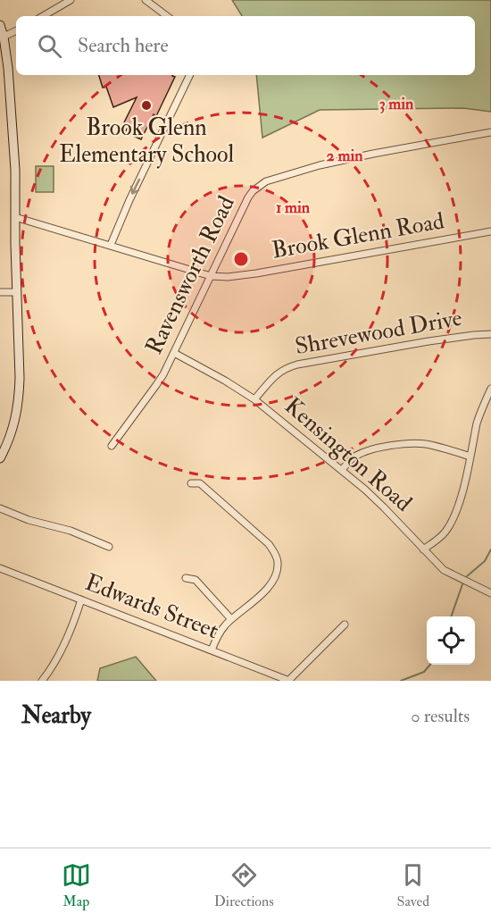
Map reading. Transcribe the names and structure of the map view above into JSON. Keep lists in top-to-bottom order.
{
  "streets": {
    "street": [
      "Brook Glenn Road",
      "Ravensworth Road",
      "Shrevewood Drive",
      "Kensington Road",
      "Edwards Street"
    ]
  },
  "crossings": [
    ["Brook Glenn Road", "Ravensworth Road"],
    ["Ravensworth Road", "Kensington Road"],
    ["Shrevewood Drive", "Kensington Road"]
  ],
  "places": ["Brook Glenn Elementary School"],
  "page": {
    "search": "Search here",
    "heading": ["Nearby", "0 results"],
    "nav": ["Map", "Directions", "Saved"]
  },
  "rings": ["3 min", "2 min", "1 min"]
}
